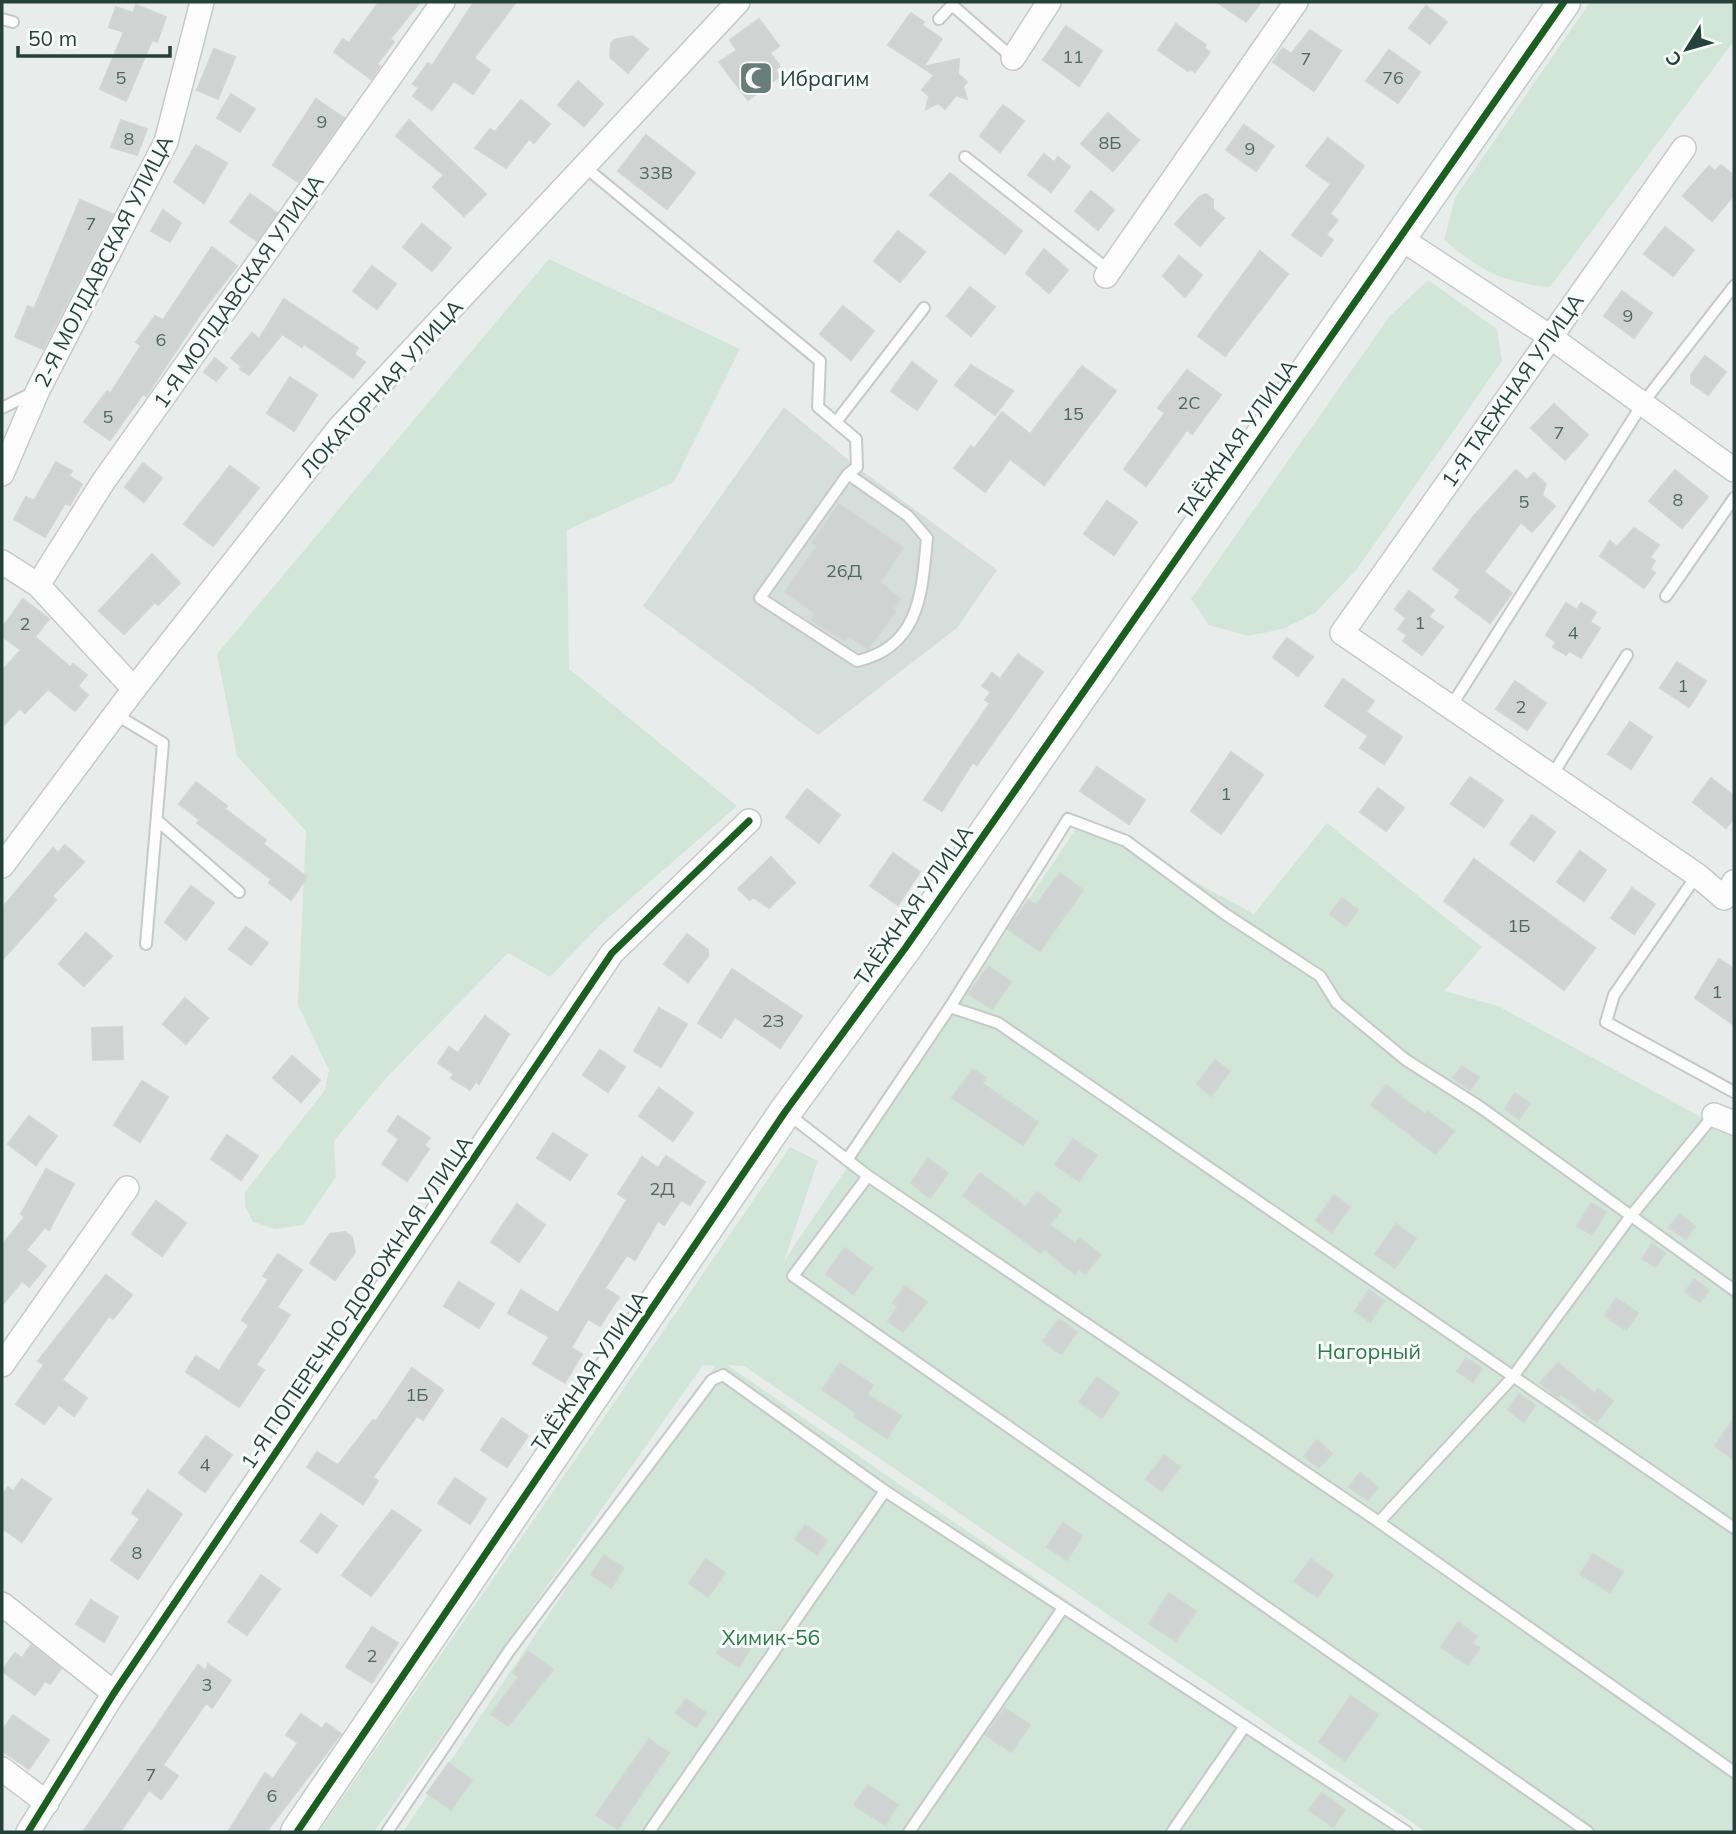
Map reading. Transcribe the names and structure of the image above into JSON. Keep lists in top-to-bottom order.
{
  "streets": {
    "street": [
      "2-Я МОЛДАВСКАЯ УЛИЦА",
      "1-Я МОЛДАВСКАЯ УЛИЦА",
      "ЛОКАТОРНАЯ УЛИЦА",
      "1-Я ТАЕЖНАЯ УЛИЦА",
      "ТАЁЖНАЯ УЛИЦА",
      "1-Я ПОПЕРЕЧНО-ДОРОЖНАЯ УЛИЦА"
    ]
  },
  "parks": ["Нагорный", "Химик-56"],
  "places": {
    "mosque": ["Ибрагим"]
  },
  "house_numbers": [
    "11",
    "7",
    "5",
    "76",
    "9",
    "8",
    "8Б",
    "9",
    "33В",
    "7",
    "9",
    "6",
    "2С",
    "15",
    "5",
    "7",
    "8",
    "5",
    "26Д",
    "1",
    "2",
    "4",
    "1",
    "2",
    "1",
    "1Б",
    "1",
    "2З",
    "2Д",
    "1Б",
    "4",
    "8",
    "2",
    "3",
    "7",
    "6"
  ],
  "scale_bar": "50 m",
  "north": "bottom left"
}
